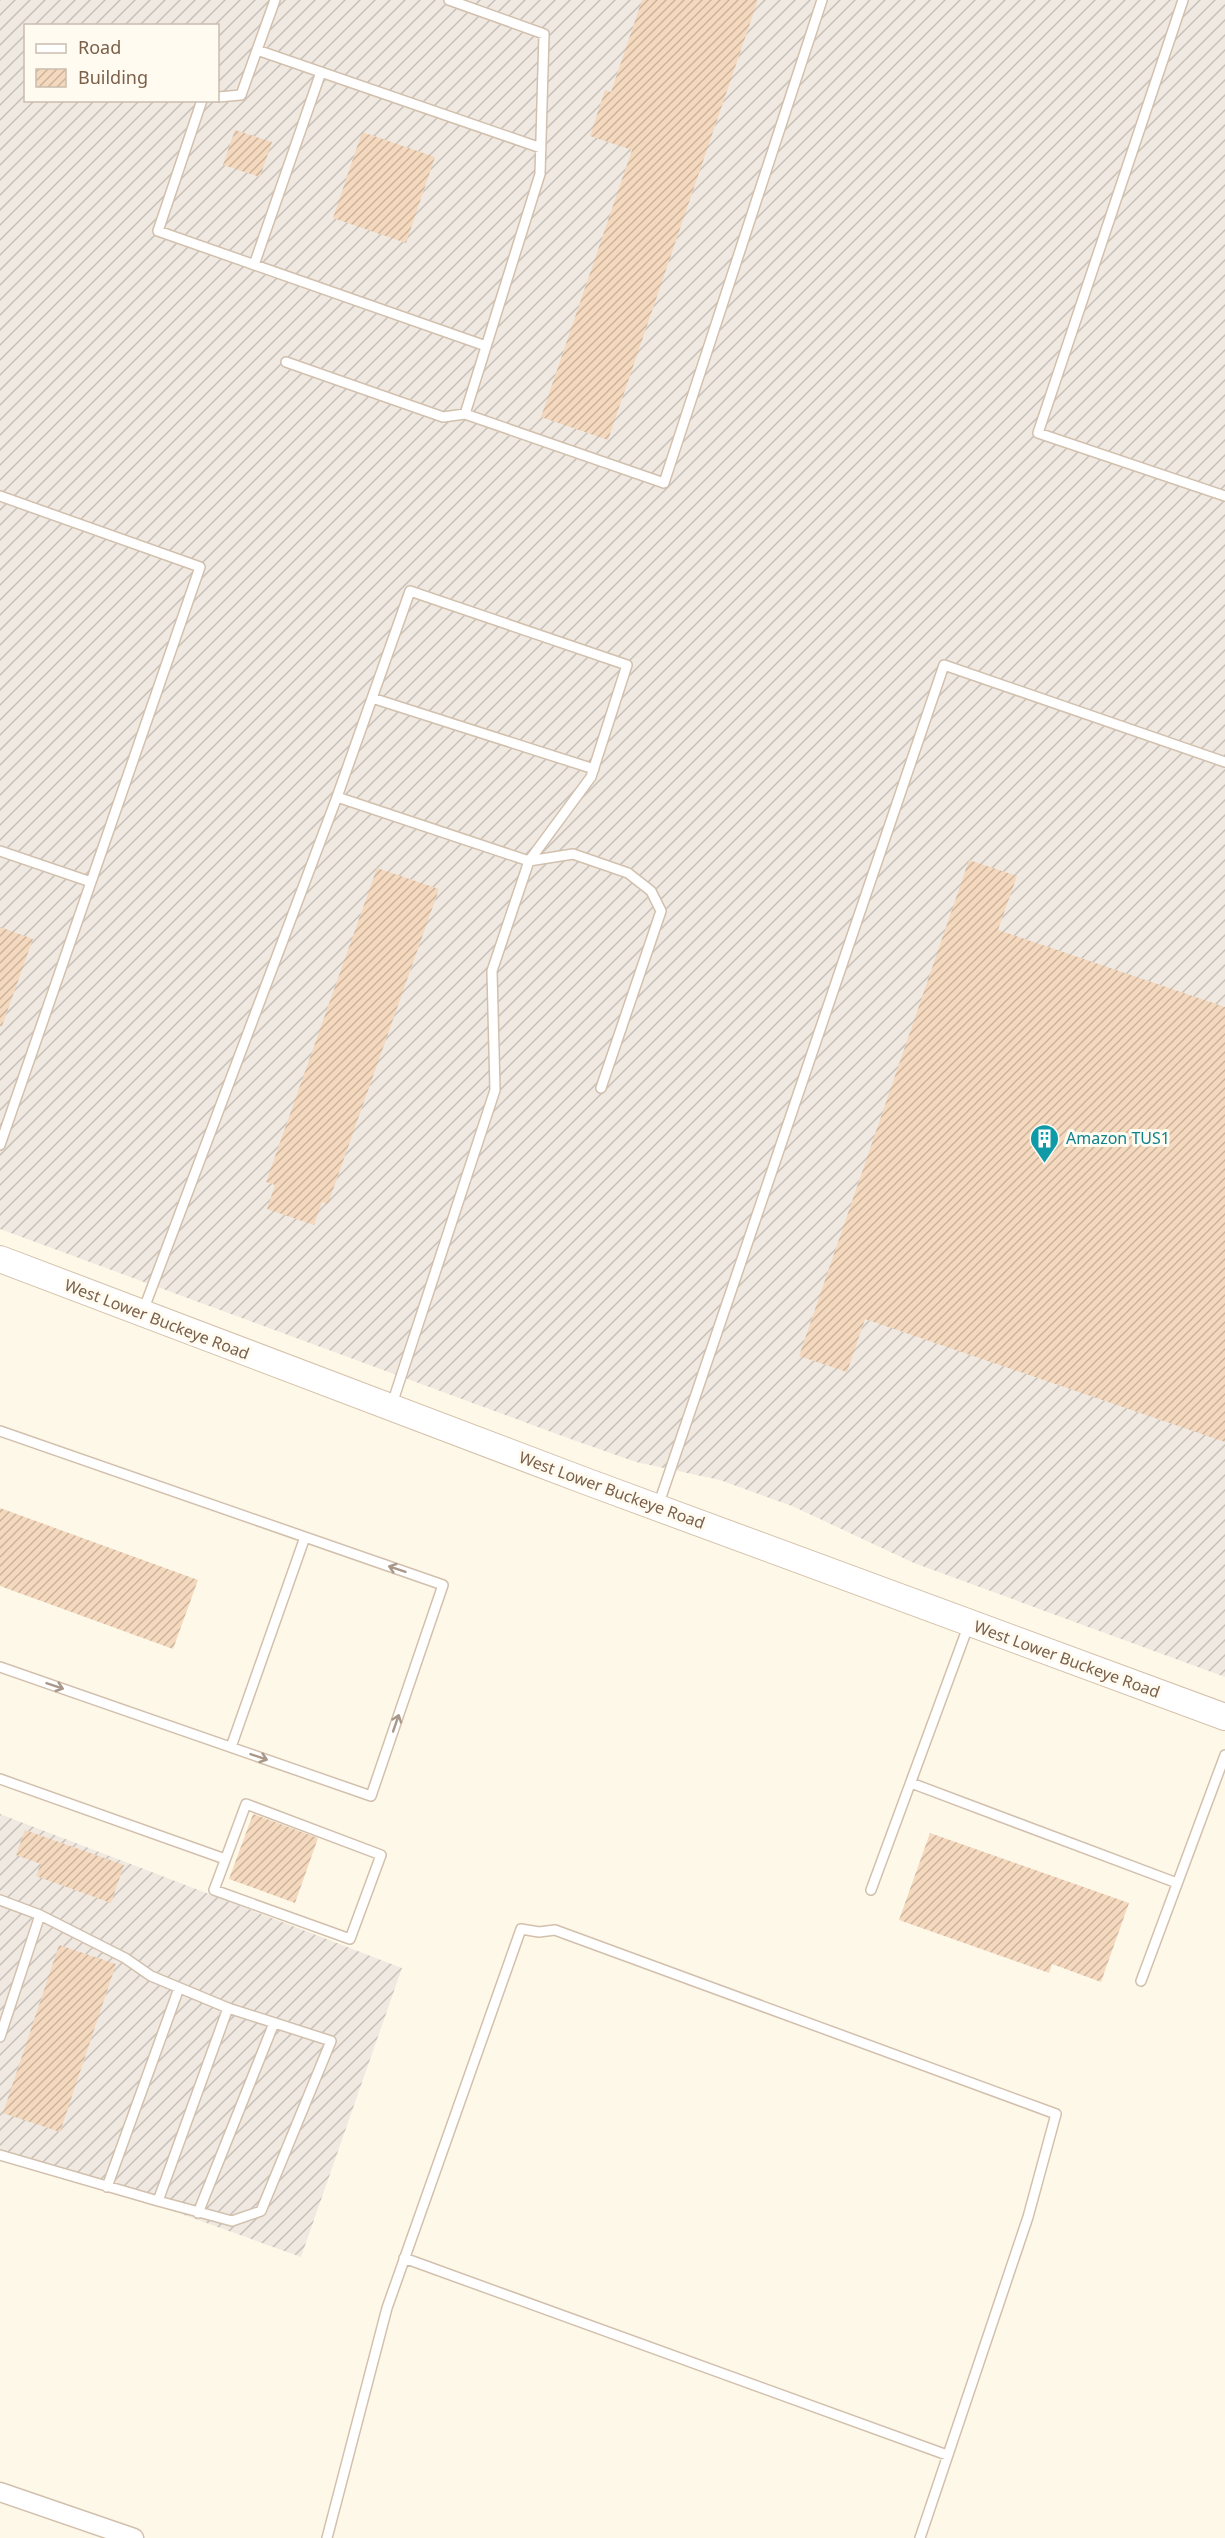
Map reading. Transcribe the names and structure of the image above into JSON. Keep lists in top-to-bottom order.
{
  "streets": {
    "main road": ["West Lower Buckeye Road"]
  },
  "places": {
    "building": ["Amazon TUS1"]
  },
  "legend": ["Road", "Building"]
}
